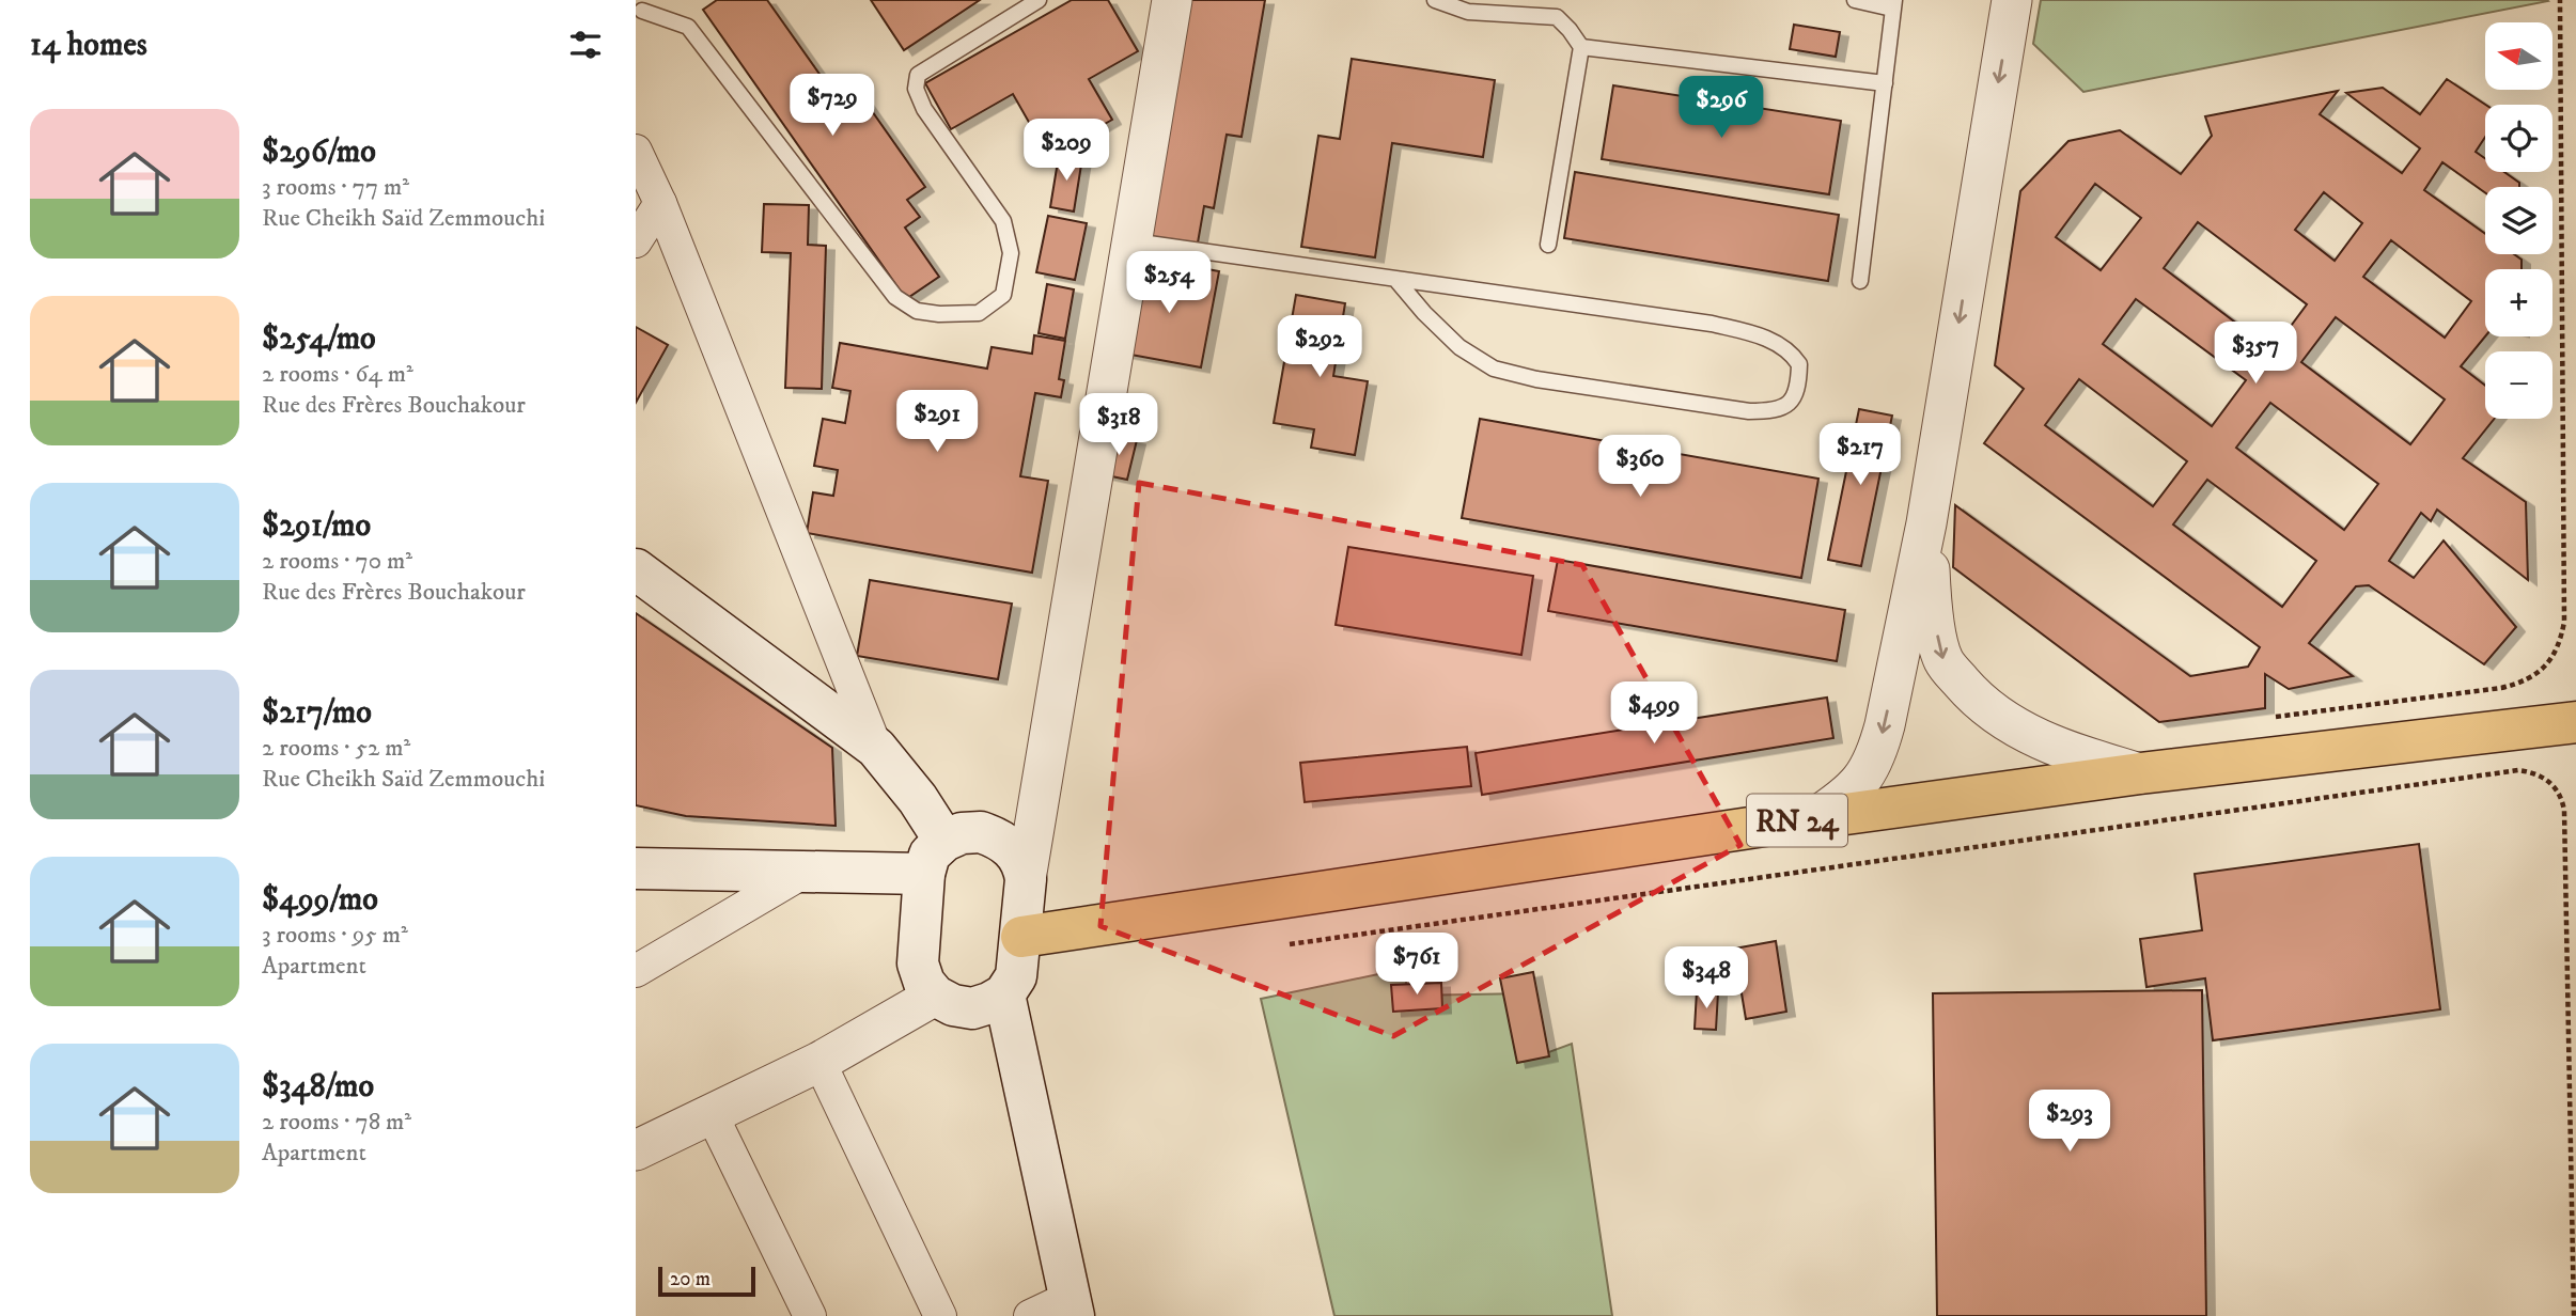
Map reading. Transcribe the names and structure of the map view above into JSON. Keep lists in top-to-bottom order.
{
  "streets": {
    "main road": ["RN 24"]
  },
  "scale_bar": "20 m",
  "north": "left",
  "page": {
    "heading": "14 homes",
    "map_buttons": ["+", "−"],
    "price": [
      "$729",
      "$296",
      "$209",
      "$254",
      "$292",
      "$357",
      "$291",
      "$318",
      "$217",
      "$360",
      "$499",
      "$761",
      "$348",
      "$293"
    ],
    "list": [
      {
        "name": "$296/mo",
        "note": "3 rooms · 77 m² · Rue Cheikh Saïd Zemmouchi"
      },
      {
        "name": "$254/mo",
        "note": "2 rooms · 64 m² · Rue des Frères Bouchakour"
      },
      {
        "name": "$291/mo",
        "note": "2 rooms · 70 m² · Rue des Frères Bouchakour"
      },
      {
        "name": "$217/mo",
        "note": "2 rooms · 52 m² · Rue Cheikh Saïd Zemmouchi"
      },
      {
        "name": "$499/mo",
        "note": "3 rooms · 95 m² · Apartment"
      },
      {
        "name": "$348/mo",
        "note": "2 rooms · 78 m² · Apartment"
      }
    ],
    "scale": "20 m"
  }
}
